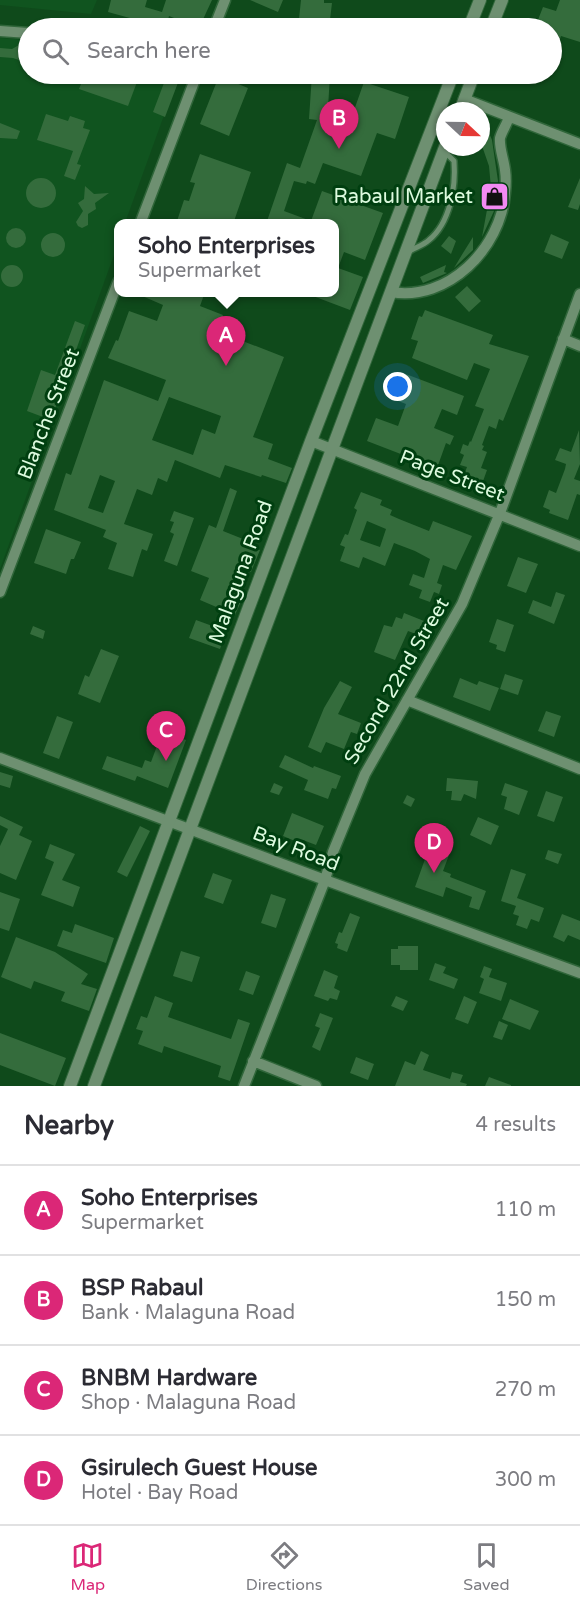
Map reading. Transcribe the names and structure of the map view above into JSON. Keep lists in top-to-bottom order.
{
  "streets": {
    "street": [
      "Blanche Street",
      "Page Street",
      "Malaguna Road",
      "Second 22nd Street",
      "Bay Road"
    ]
  },
  "crossings": [
    ["Page Street", "Malaguna Road"],
    ["Page Street", "Second 22nd Street"],
    ["Malaguna Road", "Bay Road"],
    ["Second 22nd Street", "Bay Road"]
  ],
  "places": {
    "shop": ["Rabaul Market"]
  },
  "north": "right",
  "page": {
    "search": "Search here",
    "pins": [
      "B",
      "A",
      "C",
      "D"
    ],
    "popup": ["Soho Enterprises", "Supermarket"],
    "heading": ["Nearby", "4 results"],
    "list": [
      {
        "mark": "A",
        "name": "Soho Enterprises",
        "note": "Supermarket",
        "value": "110 m"
      },
      {
        "mark": "B",
        "name": "BSP Rabaul",
        "note": "Bank · Malaguna Road",
        "value": "150 m"
      },
      {
        "mark": "C",
        "name": "BNBM Hardware",
        "note": "Shop · Malaguna Road",
        "value": "270 m"
      },
      {
        "mark": "D",
        "name": "Gsirulech Guest House",
        "note": "Hotel · Bay Road",
        "value": "300 m"
      }
    ],
    "nav": ["Map", "Directions", "Saved"]
  }
}
